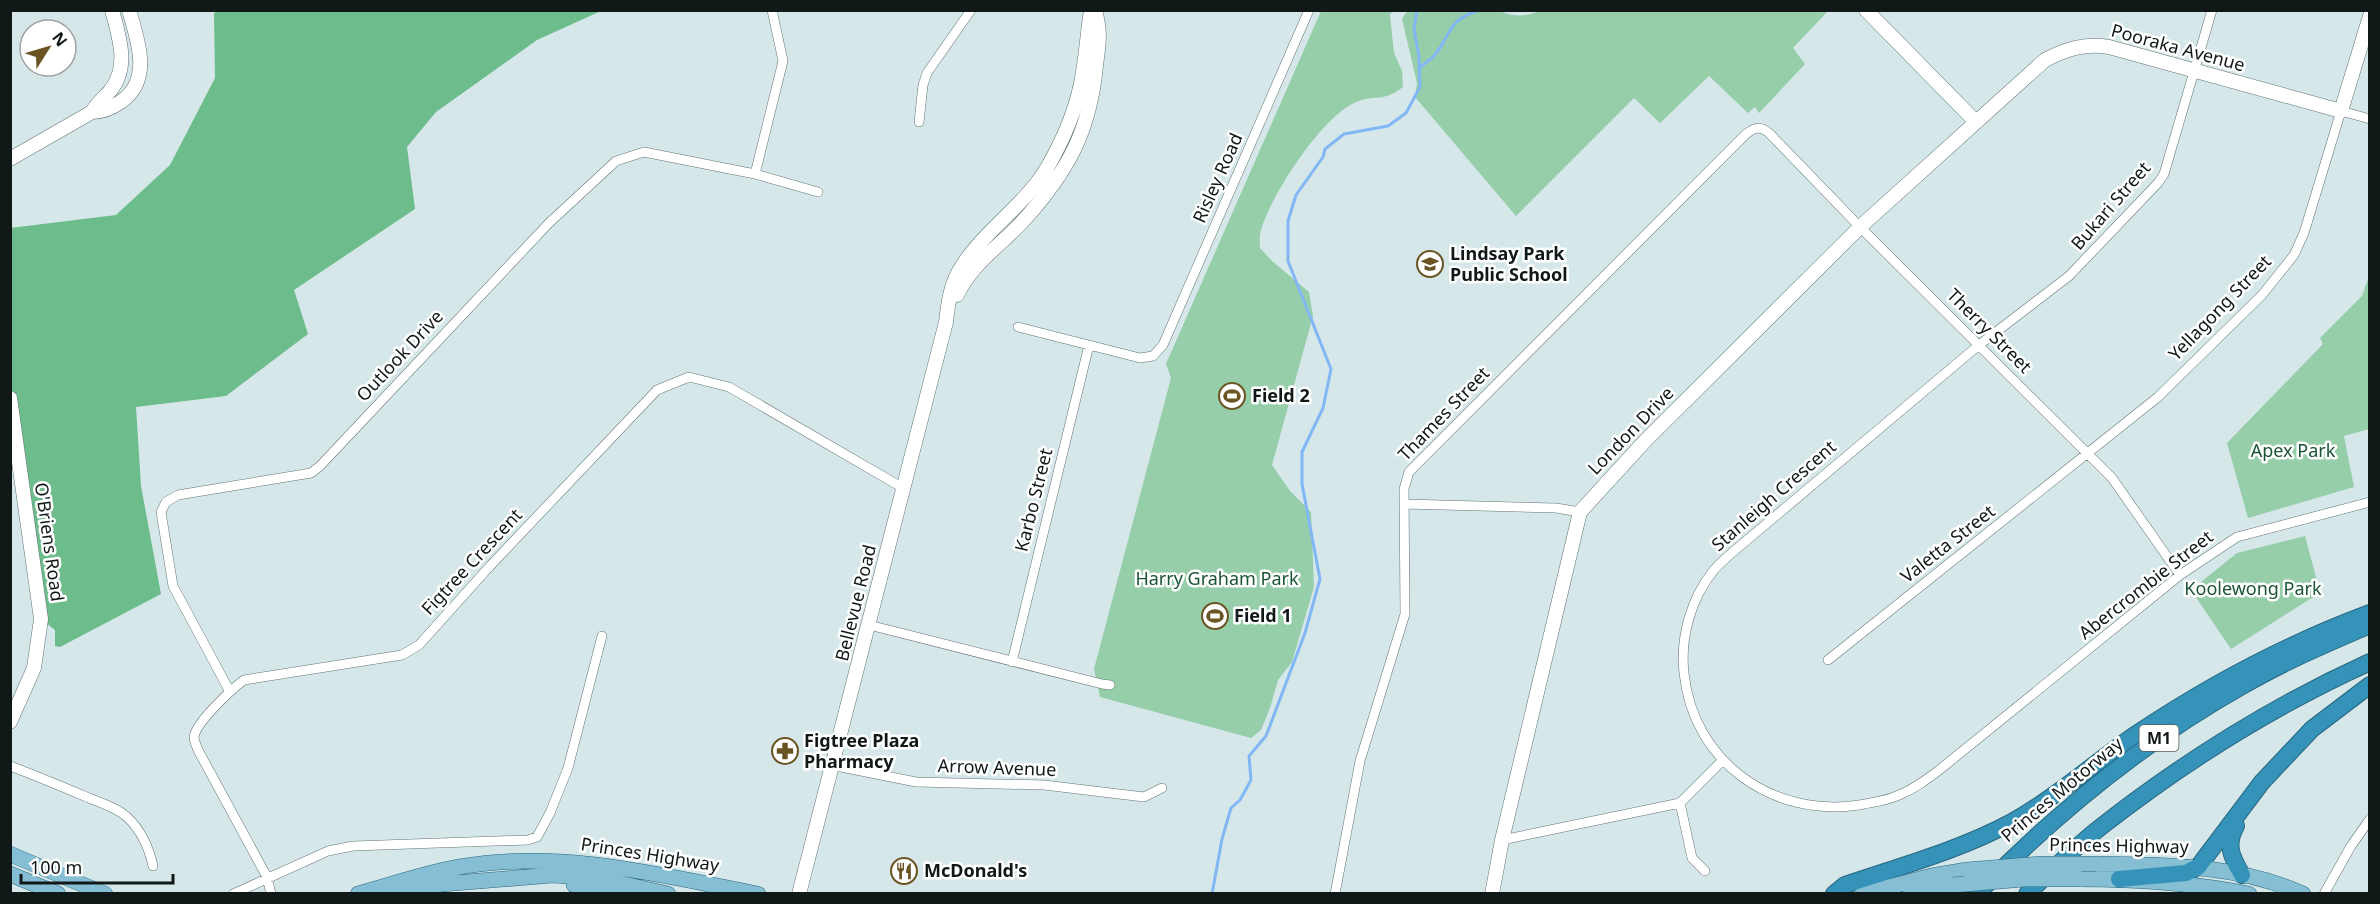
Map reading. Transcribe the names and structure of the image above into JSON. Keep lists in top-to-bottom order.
{
  "streets": {
    "highway": ["M1", "Princes Motorway"],
    "main road": ["Princes Highway"],
    "street": [
      "Pooraka Avenue",
      "Risley Road",
      "Bukari Street",
      "Yellagong Street",
      "Therry Street",
      "Outlook Drive",
      "Thames Street",
      "London Drive",
      "Stanleigh Crescent",
      "Karbo Street",
      "O'Briens Road",
      "Valetta Street",
      "Figtree Crescent",
      "Abercrombie Street",
      "Bellevue Road",
      "Arrow Avenue"
    ]
  },
  "crossings": [
    ["Pooraka Avenue", "Bukari Street"],
    ["Pooraka Avenue", "Yellagong Street"],
    ["Pooraka Avenue", "London Drive"],
    ["Risley Road", "Karbo Street"],
    ["Bukari Street", "Therry Street"],
    ["Bukari Street", "Stanleigh Crescent"],
    ["Yellagong Street", "Therry Street"],
    ["Yellagong Street", "Valetta Street"],
    ["Therry Street", "Thames Street"],
    ["Therry Street", "London Drive"],
    ["Therry Street", "Stanleigh Crescent"],
    ["Therry Street", "Valetta Street"],
    ["Therry Street", "Abercrombie Street"],
    ["Outlook Drive", "Figtree Crescent"],
    ["Stanleigh Crescent", "Abercrombie Street"],
    ["Figtree Crescent", "Bellevue Road"],
    ["Bellevue Road", "Arrow Avenue"]
  ],
  "parks": ["Apex Park", "Harry Graham Park", "Koolewong Park"],
  "places": {
    "school or university": ["Lindsay Park Public School"],
    "sports": ["Field 2", "Field 1"],
    "pharmacy": ["Figtree Plaza Pharmacy"],
    "restaurant": ["McDonald's"]
  },
  "scale_bar": "100 m",
  "north": "top right"
}
